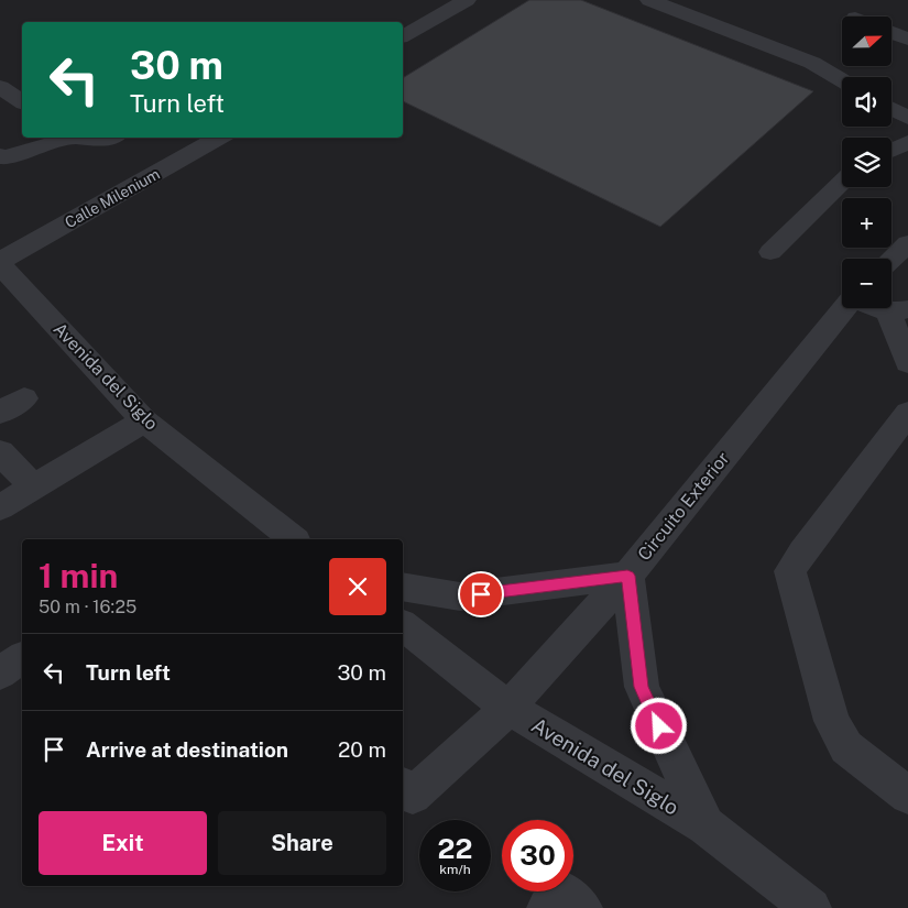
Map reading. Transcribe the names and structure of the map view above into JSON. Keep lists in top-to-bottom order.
{
  "streets": {
    "street": ["Calle Milenium", "Avenida del Siglo", "Circuito Exterior"]
  },
  "crossings": [
    ["Calle Milenium", "Avenida del Siglo"],
    ["Avenida del Siglo", "Circuito Exterior"]
  ],
  "north": "right",
  "page": {
    "map_buttons": ["+", "−"],
    "turn": ["30 m", "Turn left"],
    "heading": ["1 min", "50 m · 16:25"],
    "list": [
      {
        "name": "Turn left",
        "value": "30 m"
      },
      {
        "name": "Arrive at destination",
        "value": "20 m"
      }
    ],
    "buttons": ["Exit", "Share"],
    "speed": "22 km/h",
    "limit": "30"
  }
}
